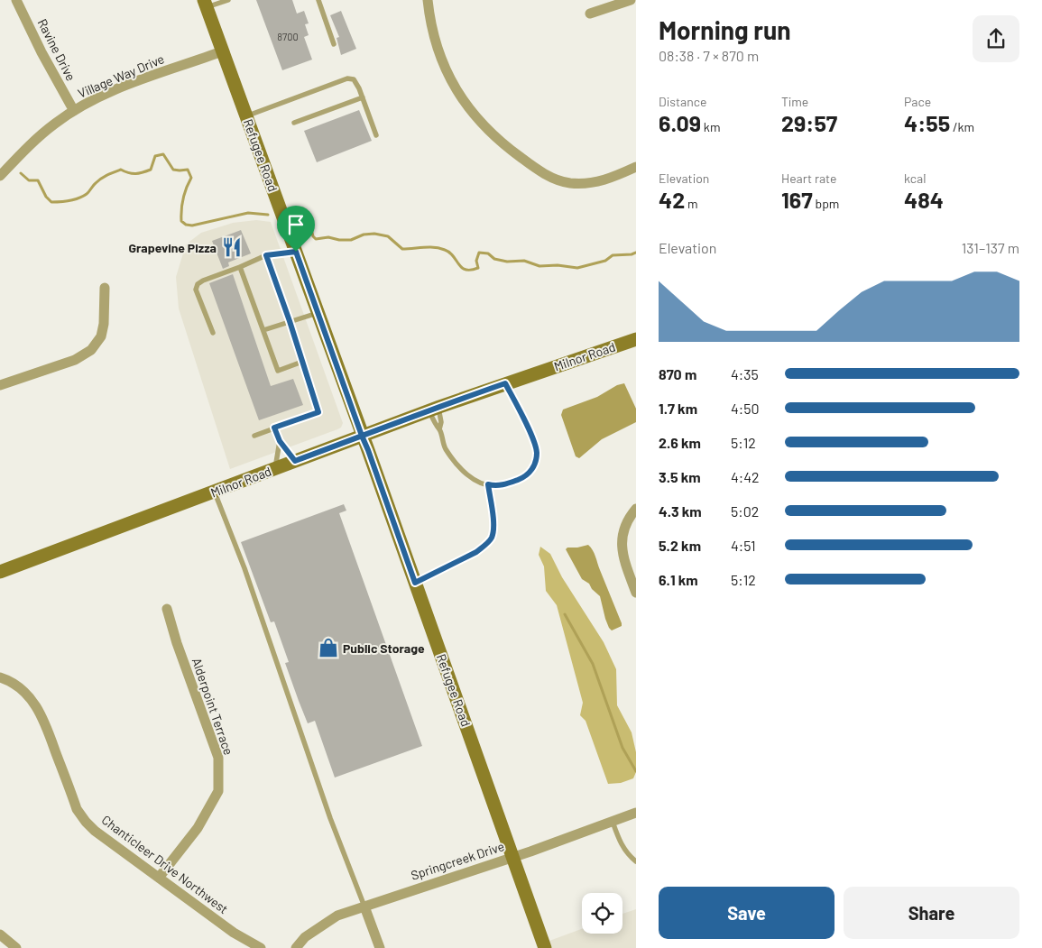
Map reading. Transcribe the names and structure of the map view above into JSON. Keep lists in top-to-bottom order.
{
  "streets": {
    "main road": ["Refugee Road", "Milnor Road"],
    "street": [
      "Ravine Drive",
      "Village Way Drive",
      "Alderpoint Terrace",
      "Springcreek Drive",
      "Chanticleer Drive Northwest"
    ]
  },
  "crossings": [
    ["Ravine Drive", "Village Way Drive"],
    ["Village Way Drive", "Refugee Road"],
    ["Refugee Road", "Milnor Road"],
    ["Refugee Road", "Springcreek Drive"],
    ["Alderpoint Terrace", "Chanticleer Drive Northwest"]
  ],
  "places": {
    "restaurant": ["Grapevine Pizza"],
    "shop": ["Public Storage"]
  },
  "house_numbers": ["8700"],
  "page": {
    "heading": ["Morning run", "08:38 · 7 × 870 m"],
    "stats": [
      ["Distance", "6.09 km"],
      ["Time", "29:57"],
      ["Pace", "4:55 /km"],
      ["Elevation", "42 m"],
      ["Heart rate", "167 bpm"],
      ["kcal", "484"]
    ],
    "chart": ["Elevation", "131–137 m"],
    "list": [
      {
        "name": "870 m",
        "note": "4:35"
      },
      {
        "name": "1.7 km",
        "note": "4:50"
      },
      {
        "name": "2.6 km",
        "note": "5:12"
      },
      {
        "name": "3.5 km",
        "note": "4:42"
      },
      {
        "name": "4.3 km",
        "note": "5:02"
      },
      {
        "name": "5.2 km",
        "note": "4:51"
      },
      {
        "name": "6.1 km",
        "note": "5:12"
      }
    ],
    "buttons": ["Save", "Share"]
  }
}
